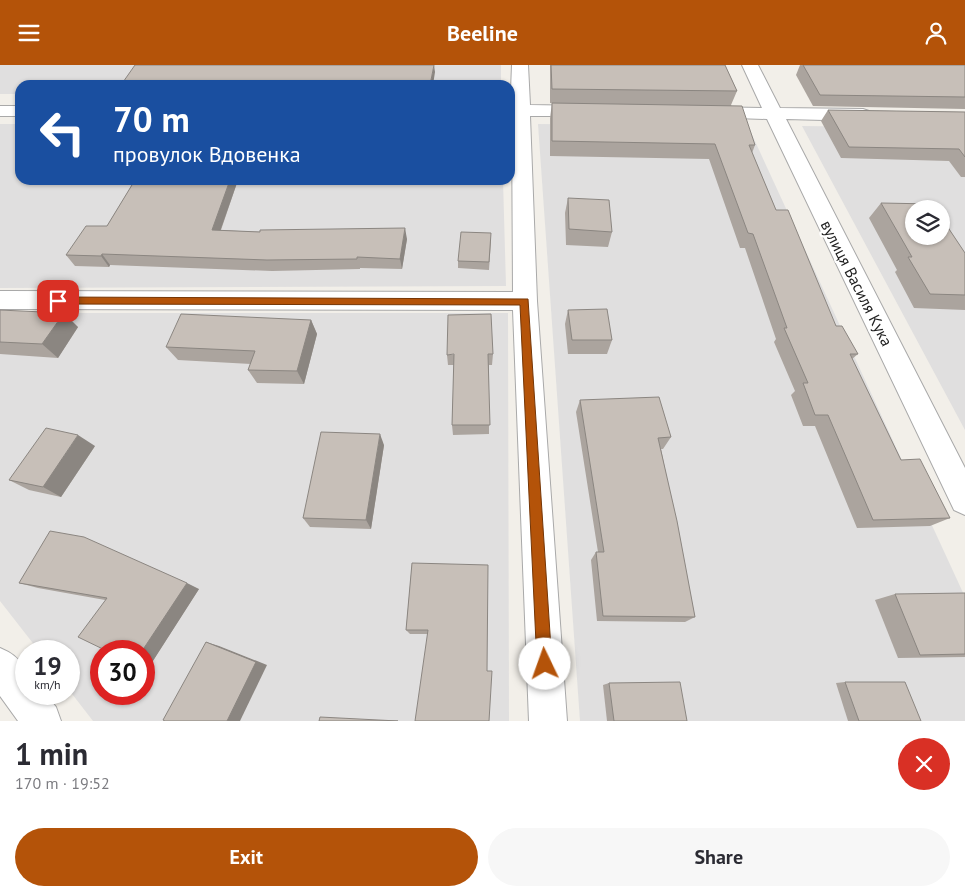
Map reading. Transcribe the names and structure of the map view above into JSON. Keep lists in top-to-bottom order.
{
  "streets": {
    "street": ["вулиця Василя Кука"]
  },
  "page": {
    "header": "Beeline",
    "turn": ["70 m", "провулок Вдовенка"],
    "speed": "19 km/h",
    "limit": "30",
    "heading": ["1 min", "170 m · 19:52"],
    "buttons": ["Exit", "Share"]
  }
}
